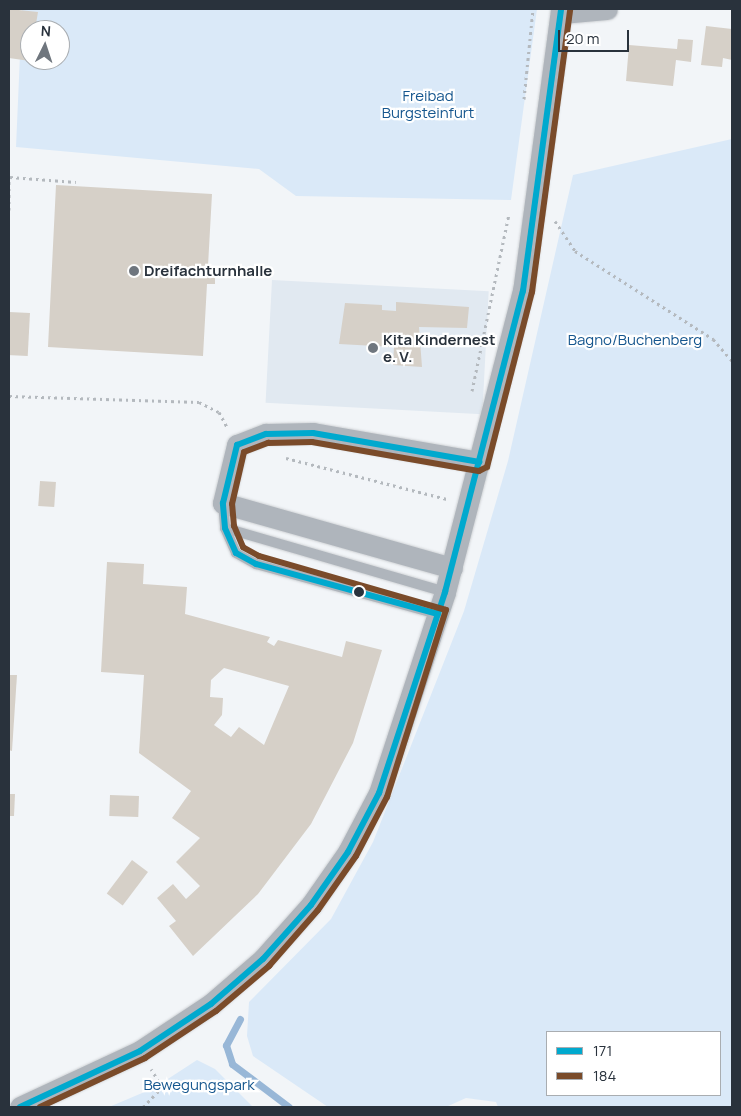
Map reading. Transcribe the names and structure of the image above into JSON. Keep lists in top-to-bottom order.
{
  "parks": ["Freibad Burgsteinfurt", "Bagno/Buchenberg", "Bewegungspark"],
  "places": ["Dreifachturnhalle", "Kita Kindernest e. V."],
  "lines": ["transit line 171", "transit line 184"],
  "legend": ["171", "184"],
  "scale_bar": "20 m",
  "north": "top"
}
